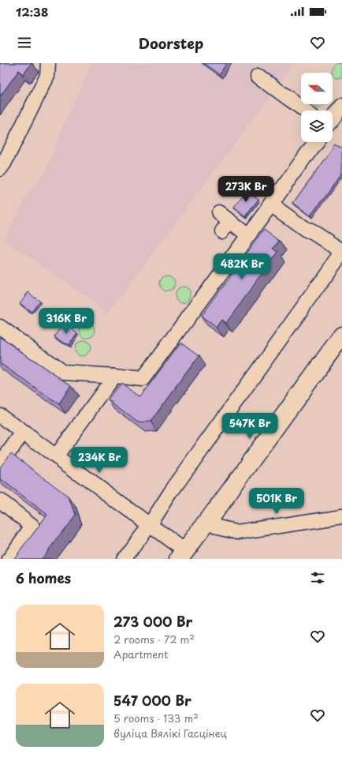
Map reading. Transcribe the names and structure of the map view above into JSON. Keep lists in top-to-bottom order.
{
  "north": "left",
  "page": {
    "status": "12:38",
    "header": "Doorstep",
    "price": [
      "273K Br",
      "482K Br",
      "316K Br",
      "547K Br",
      "234K Br",
      "501K Br"
    ],
    "heading": "6 homes",
    "list": [
      {
        "name": "273 000 Br",
        "note": "2 rooms · 72 m² · Apartment"
      },
      {
        "name": "547 000 Br",
        "note": "5 rooms · 133 m² · вуліца Вялікі Гасцінец"
      }
    ]
  }
}
